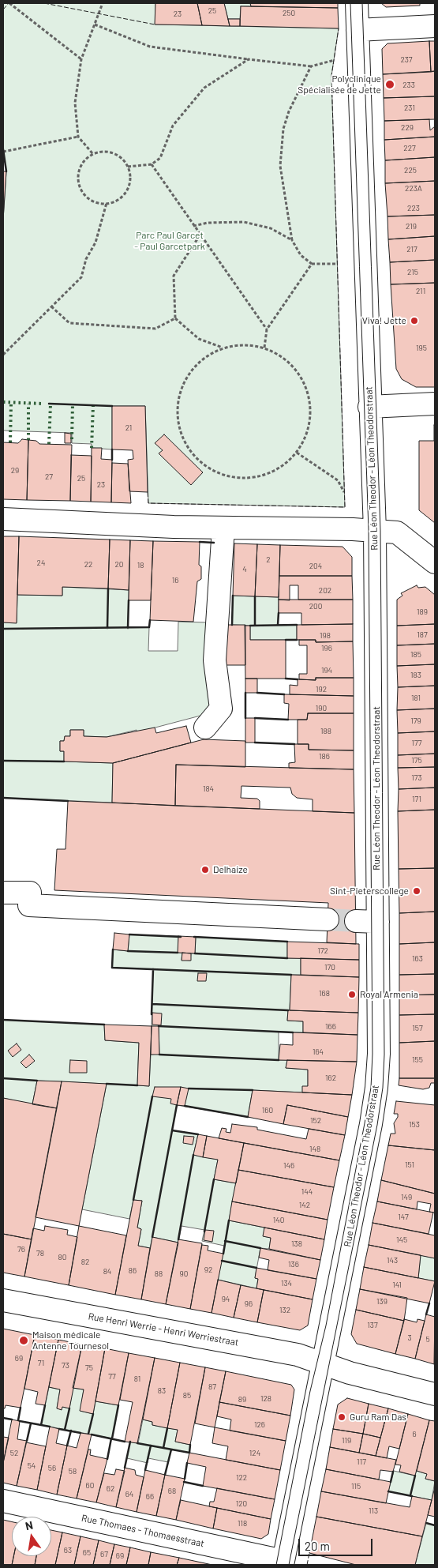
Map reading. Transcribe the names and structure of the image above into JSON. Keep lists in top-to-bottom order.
{
  "streets": {
    "street": ["Rue Léon Theodor - Léon Theodorstraat", "Rue Henri Werrie - Henri Werriestraat", "Rue Thomaes - Thomaesstraat"]
  },
  "crossings": [
    ["Rue Léon Theodor - Léon Theodorstraat", "Rue Henri Werrie - Henri Werriestraat"],
    ["Rue Léon Theodor - Léon Theodorstraat", "Rue Thomaes - Thomaesstraat"]
  ],
  "parks": ["Parc Paul Garcet - Paul Garcetpark"],
  "places": [
    "Polyclinique Spécialisée de Jette",
    "Viva! Jette",
    "Delhaize",
    "Sint-Pieterscollege",
    "Royal Armenia",
    "Maison médicale Antenne Tournesol",
    "Guru Ram Das"
  ],
  "house_numbers": [
    "25",
    "250",
    "23",
    "237",
    "233",
    "231",
    "229",
    "227",
    "225",
    "223A",
    "223",
    "219",
    "217",
    "215",
    "211",
    "195",
    "21",
    "29",
    "27",
    "25",
    "23",
    "2",
    "24",
    "22",
    "20",
    "18",
    "204",
    "4",
    "16",
    "202",
    "200",
    "189",
    "187",
    "198",
    "196",
    "185",
    "194",
    "183",
    "192",
    "181",
    "190",
    "179",
    "188",
    "177",
    "186",
    "175",
    "173",
    "184",
    "171",
    "172",
    "163",
    "170",
    "168",
    "166",
    "157",
    "164",
    "155",
    "162",
    "160",
    "152",
    "153",
    "148",
    "151",
    "146",
    "144",
    "149",
    "142",
    "147",
    "140",
    "145",
    "138",
    "76",
    "78",
    "80",
    "143",
    "82",
    "136",
    "92",
    "86",
    "84",
    "88",
    "90",
    "134",
    "141",
    "94",
    "139",
    "96",
    "132",
    "137",
    "3",
    "5",
    "69",
    "71",
    "73",
    "75",
    "77",
    "81",
    "87",
    "83",
    "85",
    "128",
    "89",
    "126",
    "6",
    "119",
    "52",
    "124",
    "117",
    "54",
    "56",
    "58",
    "122",
    "60",
    "115",
    "62",
    "68",
    "64",
    "66",
    "120",
    "113",
    "118",
    "63",
    "65",
    "67",
    "69"
  ],
  "scale_bar": "20 m",
  "north": "top"
}
